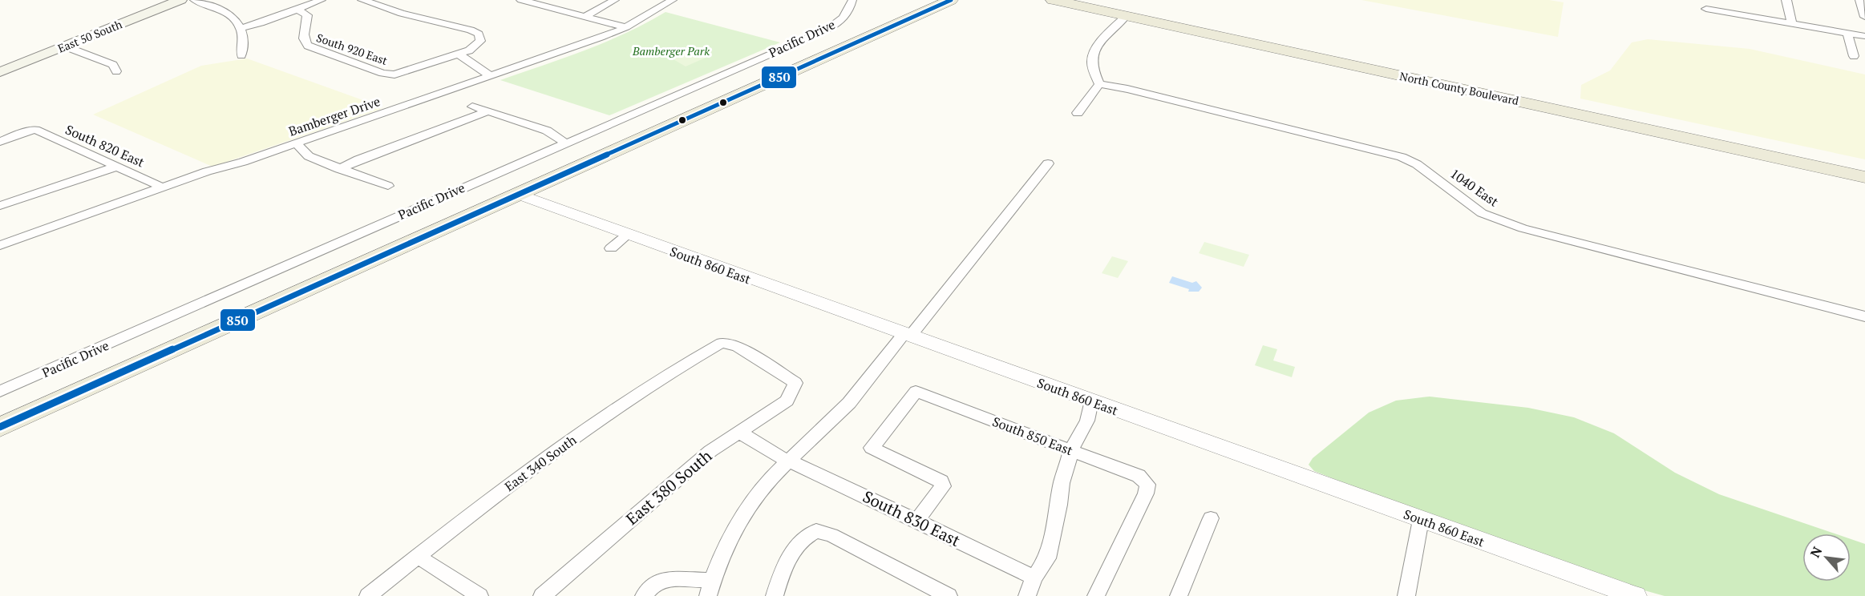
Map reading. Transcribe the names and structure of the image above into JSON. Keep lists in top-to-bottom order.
{
  "streets": {
    "main road": ["East 50 South", "North County Boulevard"],
    "street": [
      "Pacific Drive",
      "South 920 East",
      "Bamberger Drive",
      "South 820 East",
      "1040 East",
      "South 860 East",
      "South 850 East",
      "East 340 South",
      "East 380 South",
      "South 830 East"
    ]
  },
  "crossings": [
    ["Bamberger Drive", "South 820 East"],
    ["South 850 East", "South 830 East"],
    ["East 340 South", "East 380 South"],
    ["East 380 South", "South 830 East"]
  ],
  "parks": ["Bamberger Park"],
  "lines": ["transit line 850"],
  "north": "top left"
}
